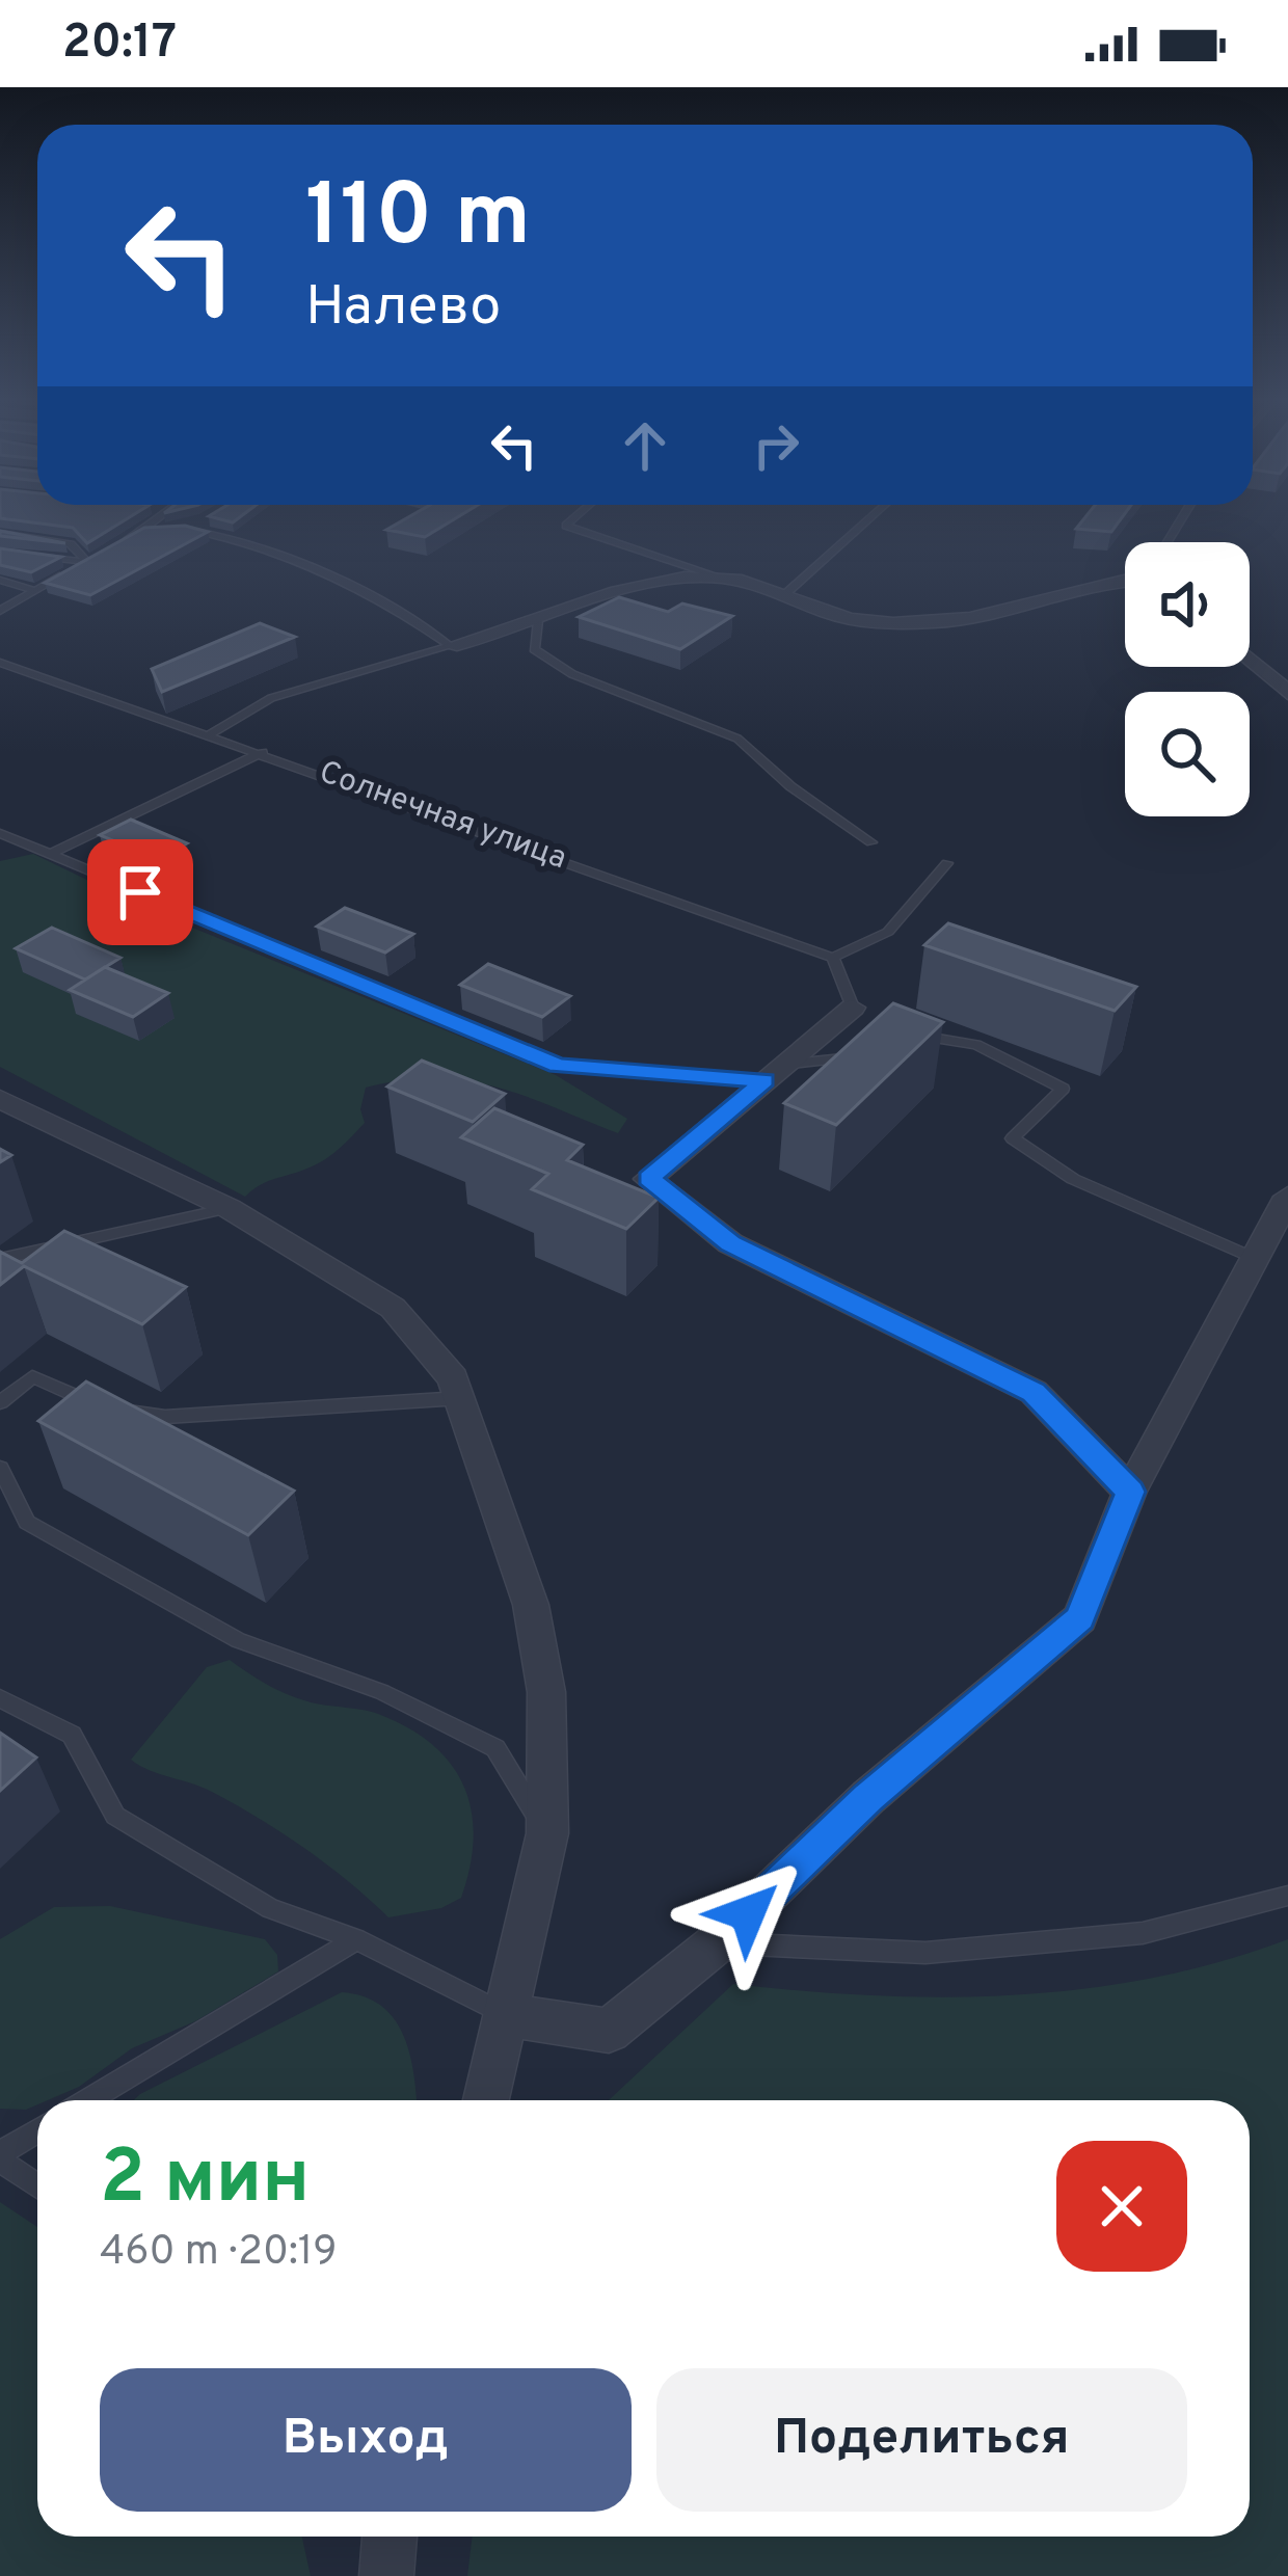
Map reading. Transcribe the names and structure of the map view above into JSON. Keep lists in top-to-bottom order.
{
  "streets": {
    "lane": ["Солнечная улица"]
  },
  "page": {
    "status": "20:17",
    "turn": ["110 m", "Налево"],
    "heading": ["2 мин", "460 m · 20:19"],
    "buttons": ["Выход", "Поделиться"]
  }
}
